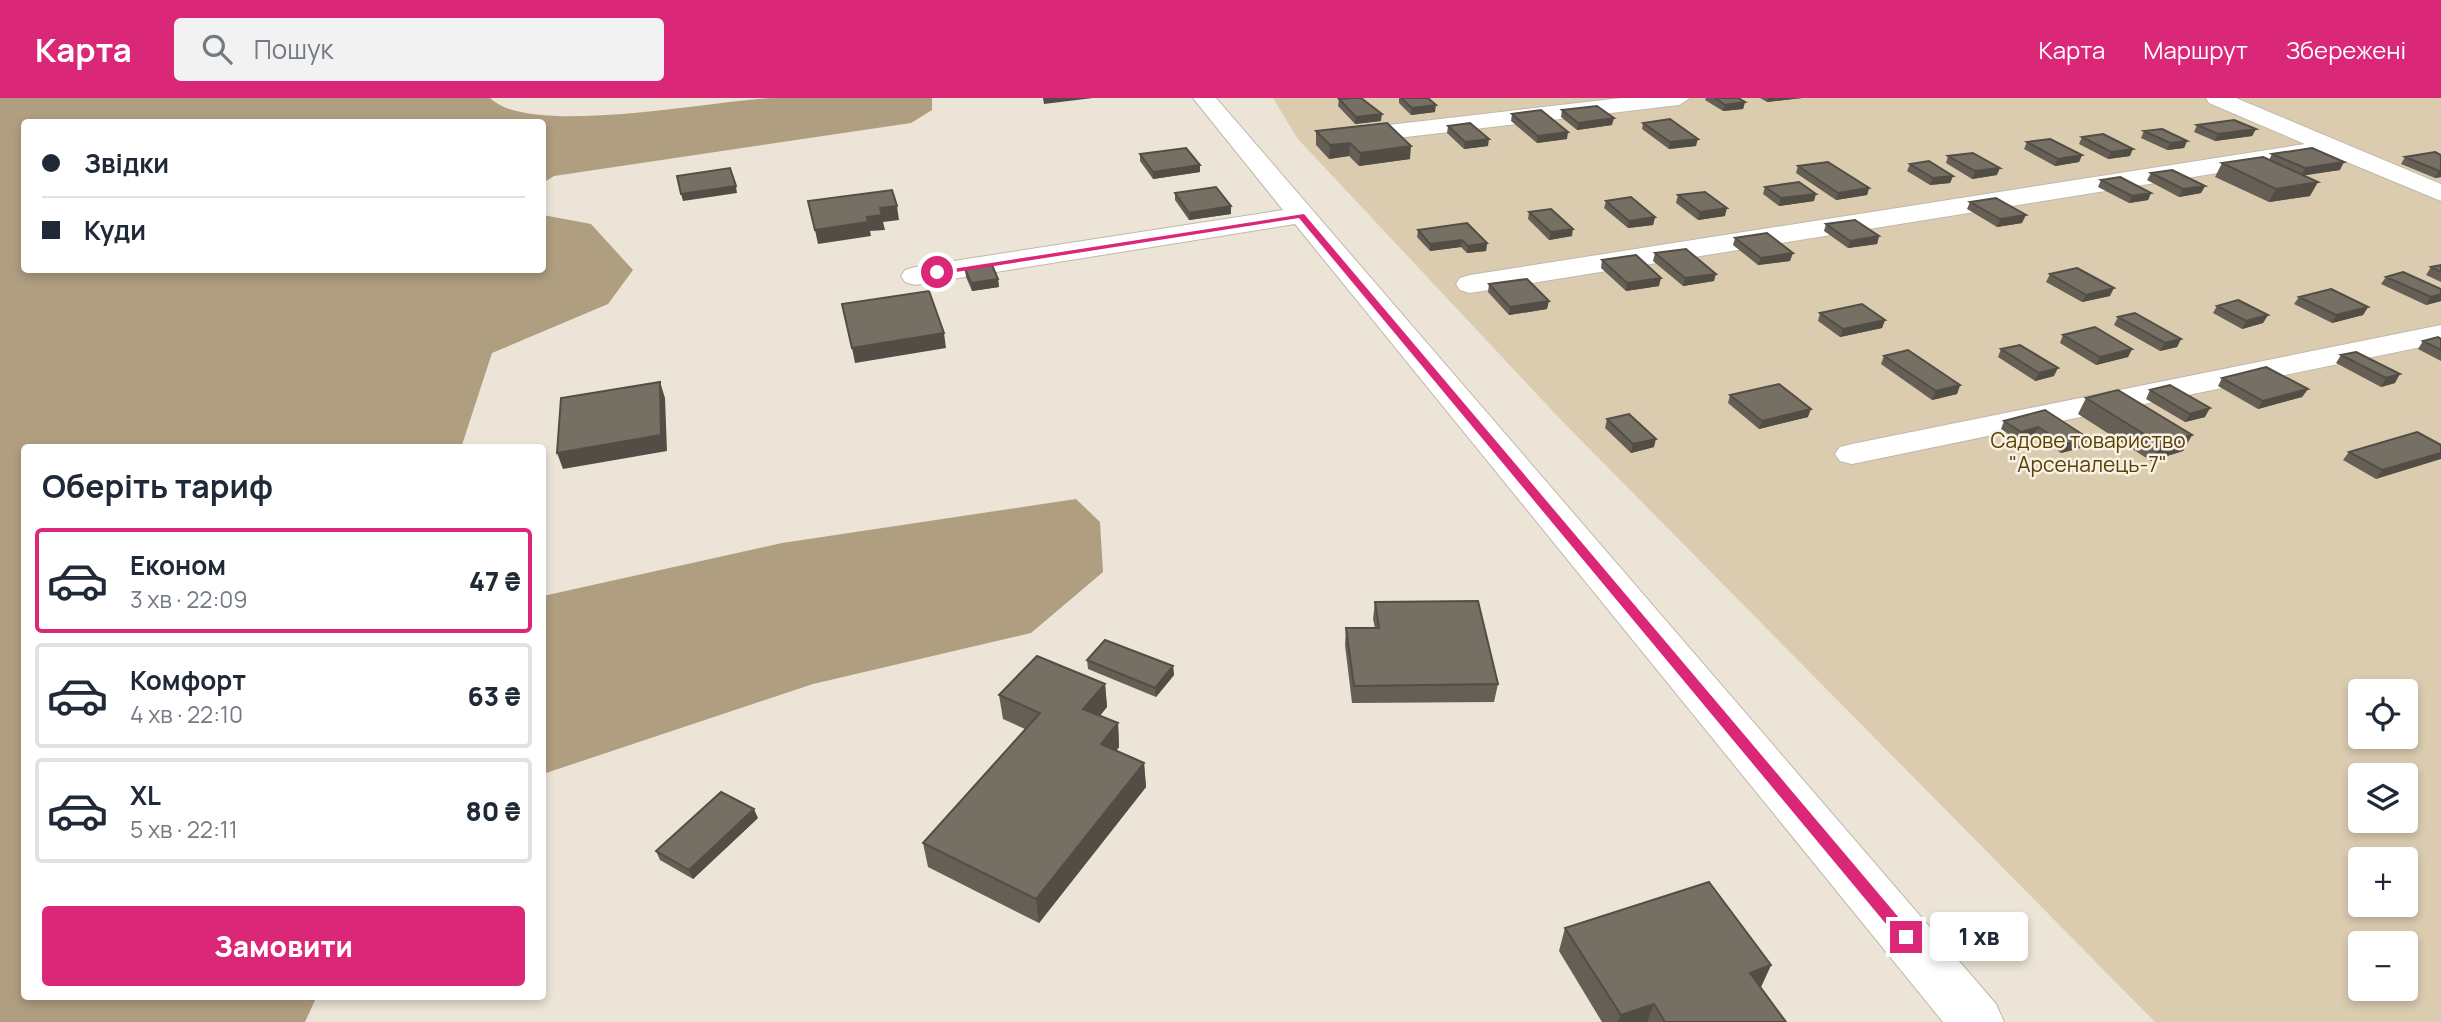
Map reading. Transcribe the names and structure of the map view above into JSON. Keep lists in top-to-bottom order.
{
  "parks": ["Садове товариство \"Арсеналець-7\""],
  "page": {
    "header": "Карта",
    "search": "Пошук",
    "nav": ["Карта", "Маршрут", "Збережені"],
    "banner": ["Звідки", "Куди"],
    "heading": "Оберіть тариф",
    "list": [
      {
        "name": "Економ",
        "note": "3 хв · 22:09",
        "value": "47 ₴"
      },
      {
        "name": "Комфорт",
        "note": "4 хв · 22:10",
        "value": "63 ₴"
      },
      {
        "name": "XL",
        "note": "5 хв · 22:11",
        "value": "80 ₴"
      }
    ],
    "map_buttons": ["+", "−"],
    "buttons": "Замовити",
    "bubble": "1 хв"
  }
}
